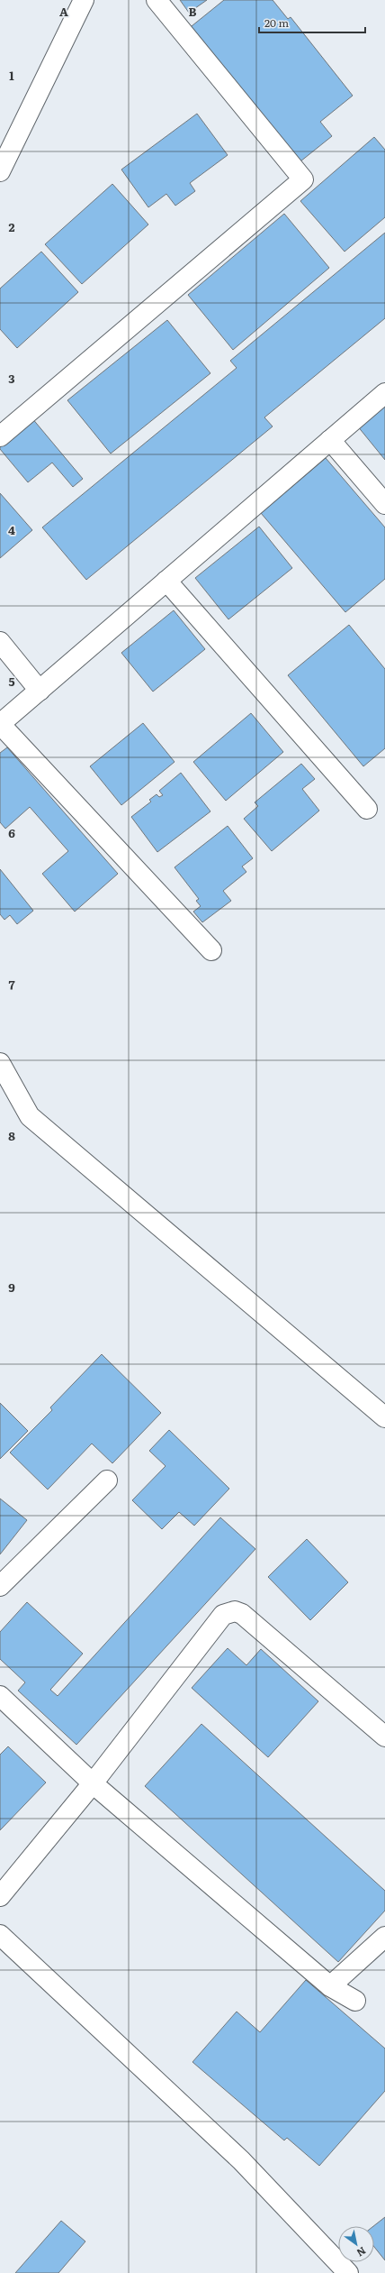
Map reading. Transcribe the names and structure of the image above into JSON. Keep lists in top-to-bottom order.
{
  "scale_bar": "20 m",
  "north": "bottom right",
  "grid": {
    "columns": ["A", "B"],
    "rows": [
      "1",
      "2",
      "3",
      "4",
      "5",
      "6",
      "7",
      "8",
      "9"
    ]
  }
}
